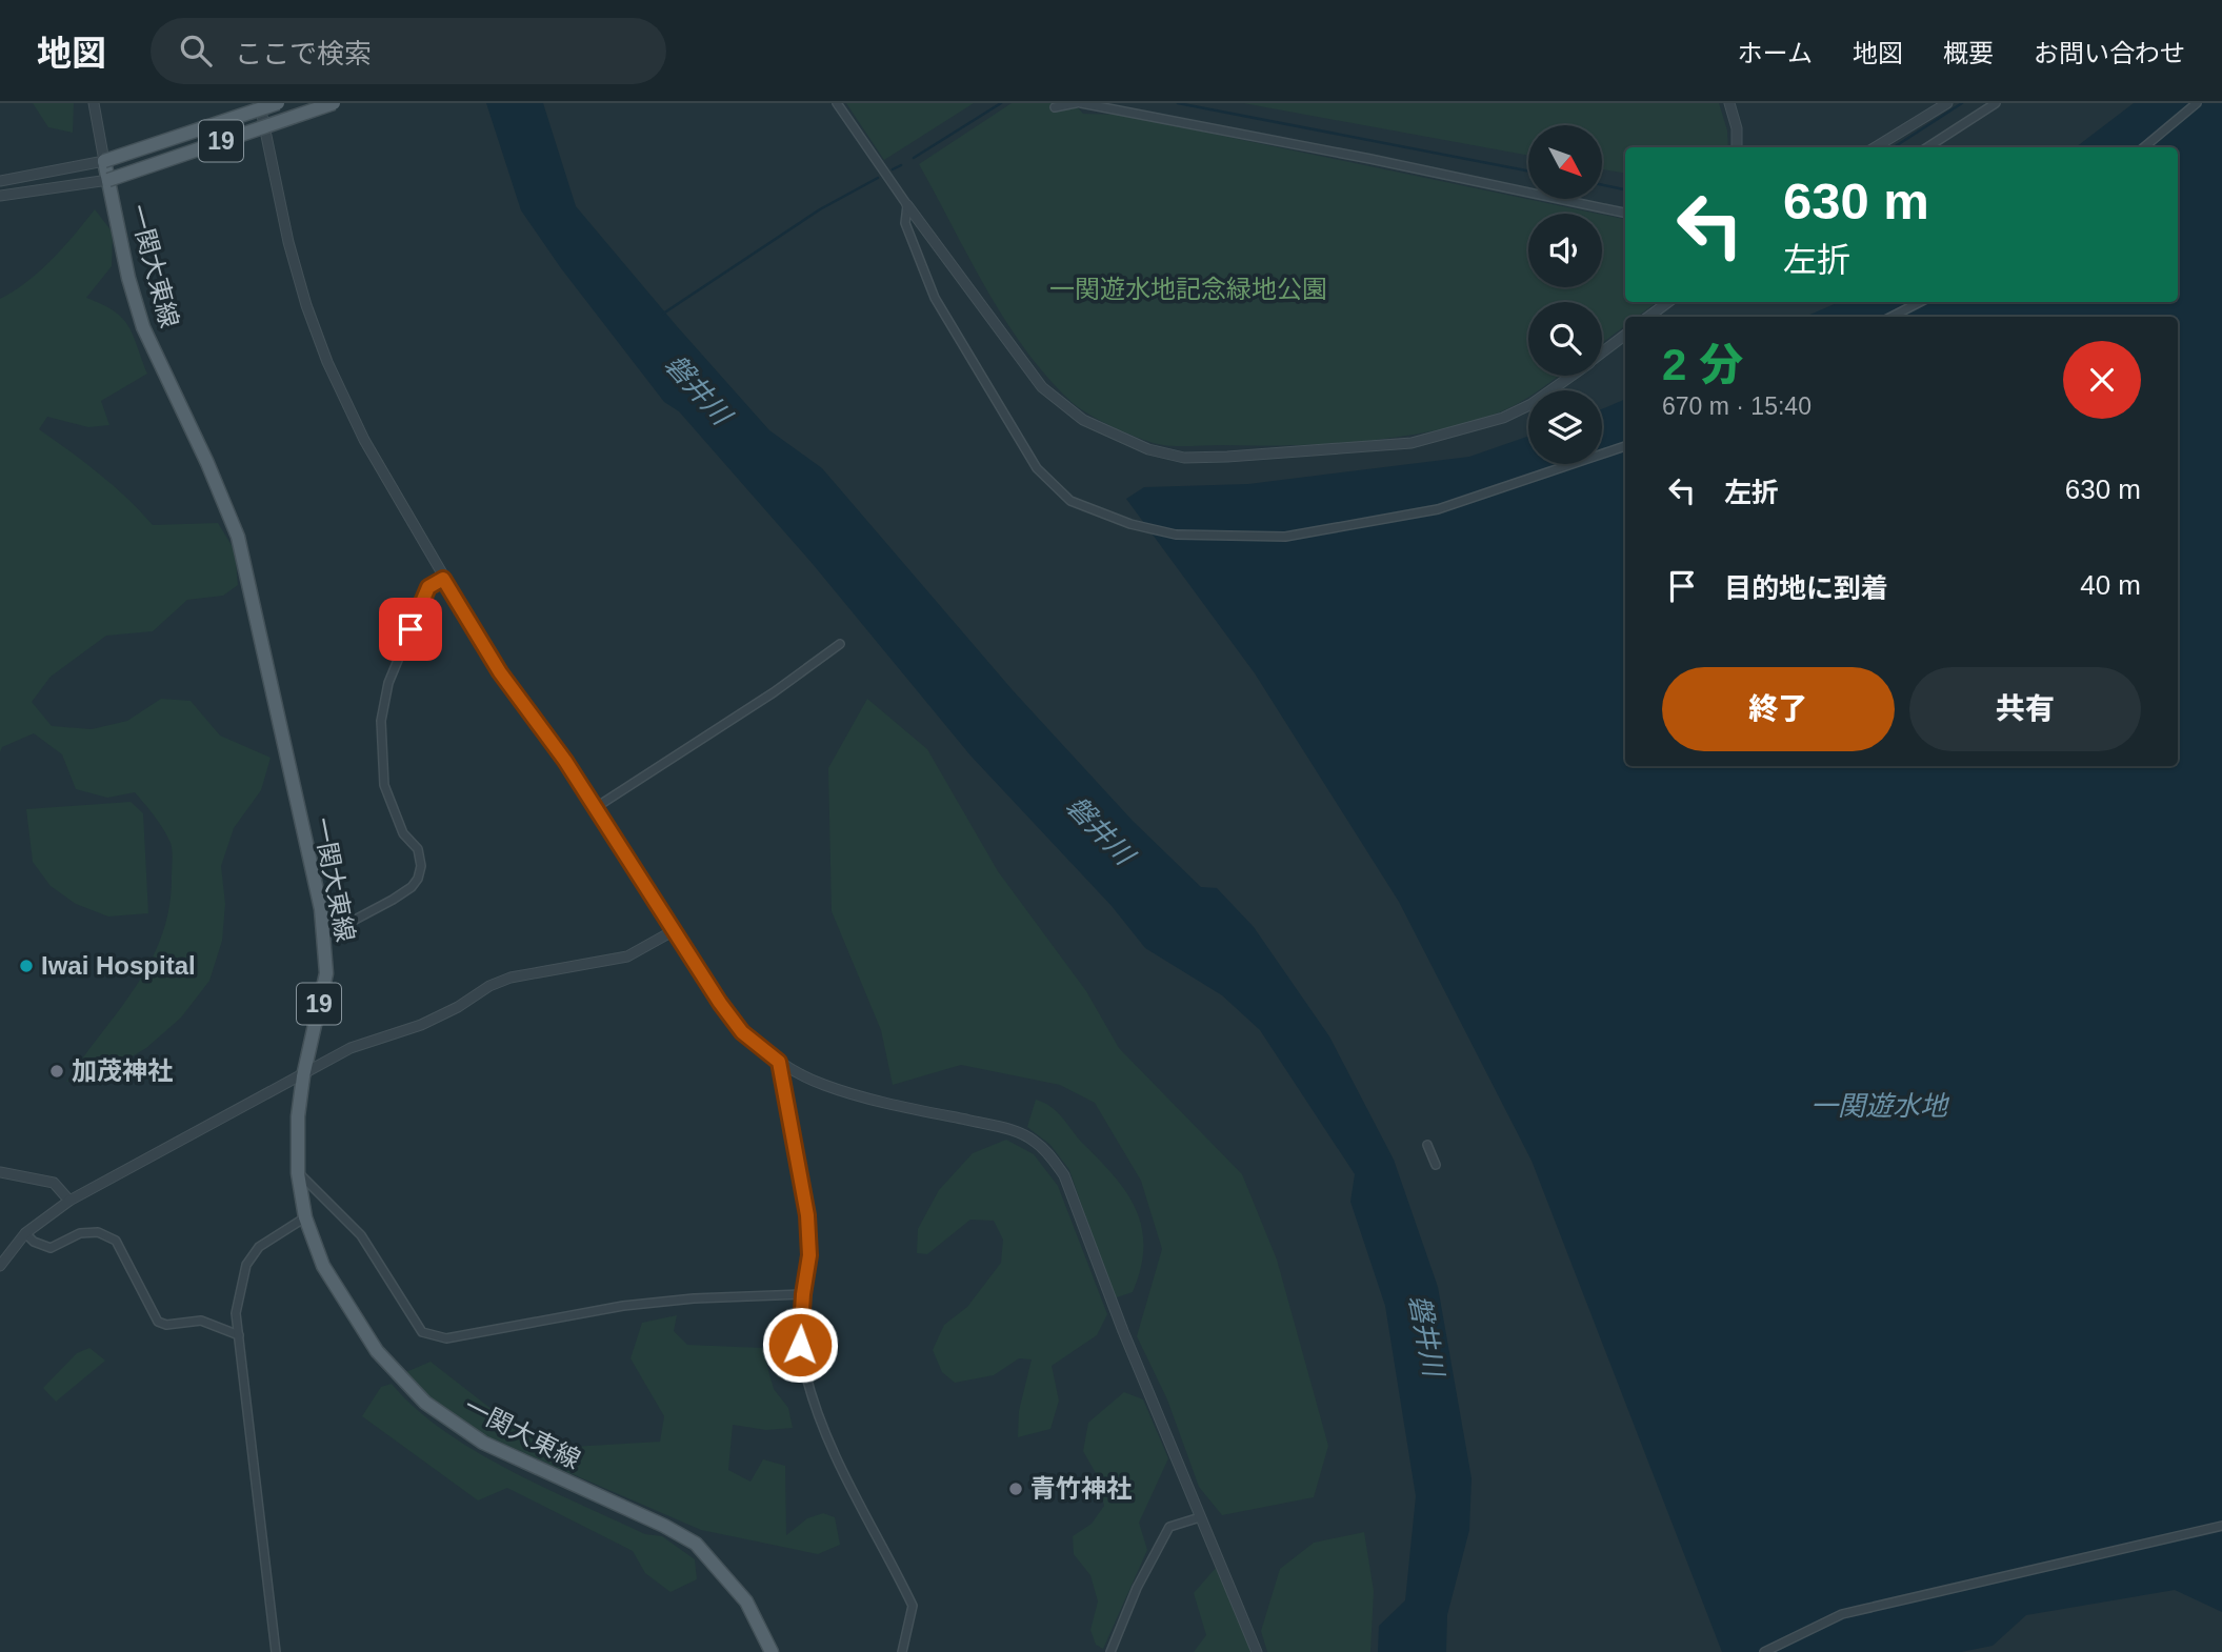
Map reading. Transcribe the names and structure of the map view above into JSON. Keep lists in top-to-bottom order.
{
  "streets": {
    "main road": ["19", "一関大東線"]
  },
  "crossings": [
    ["19", "一関大東線"]
  ],
  "water": ["磐井川", "一関遊水地"],
  "parks": ["一関遊水地記念緑地公園"],
  "places": ["Iwai Hospital", "加茂神社", "青竹神社"],
  "north": "bottom right",
  "page": {
    "header": "地図",
    "search": "ここで検索",
    "nav": [
      "ホーム",
      "地図",
      "概要",
      "お問い合わせ"
    ],
    "turn": ["630 m", "左折"],
    "heading": ["2 分", "670 m · 15:40"],
    "list": [
      {
        "name": "左折",
        "value": "630 m"
      },
      {
        "name": "目的地に到着",
        "value": "40 m"
      }
    ],
    "buttons": ["終了", "共有"]
  }
}
